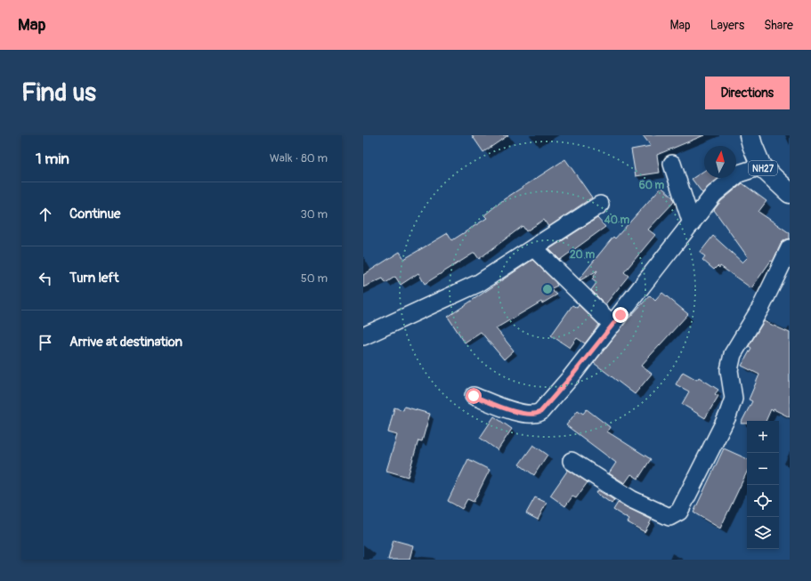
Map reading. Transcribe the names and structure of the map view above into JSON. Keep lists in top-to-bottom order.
{
  "streets": {
    "highway": ["NH27"]
  },
  "north": "top",
  "page": {
    "header": "Map",
    "nav": ["Map", "Layers", "Share"],
    "buttons": "Directions",
    "title": "Find us",
    "heading": ["1 min", "Walk · 80 m"],
    "list": [
      ["Continue", "30 m"],
      ["Turn left", "50 m"],
      "Arrive at destination"
    ],
    "map_buttons": ["+", "−"]
  },
  "rings": ["60 m", "40 m", "20 m"]
}
